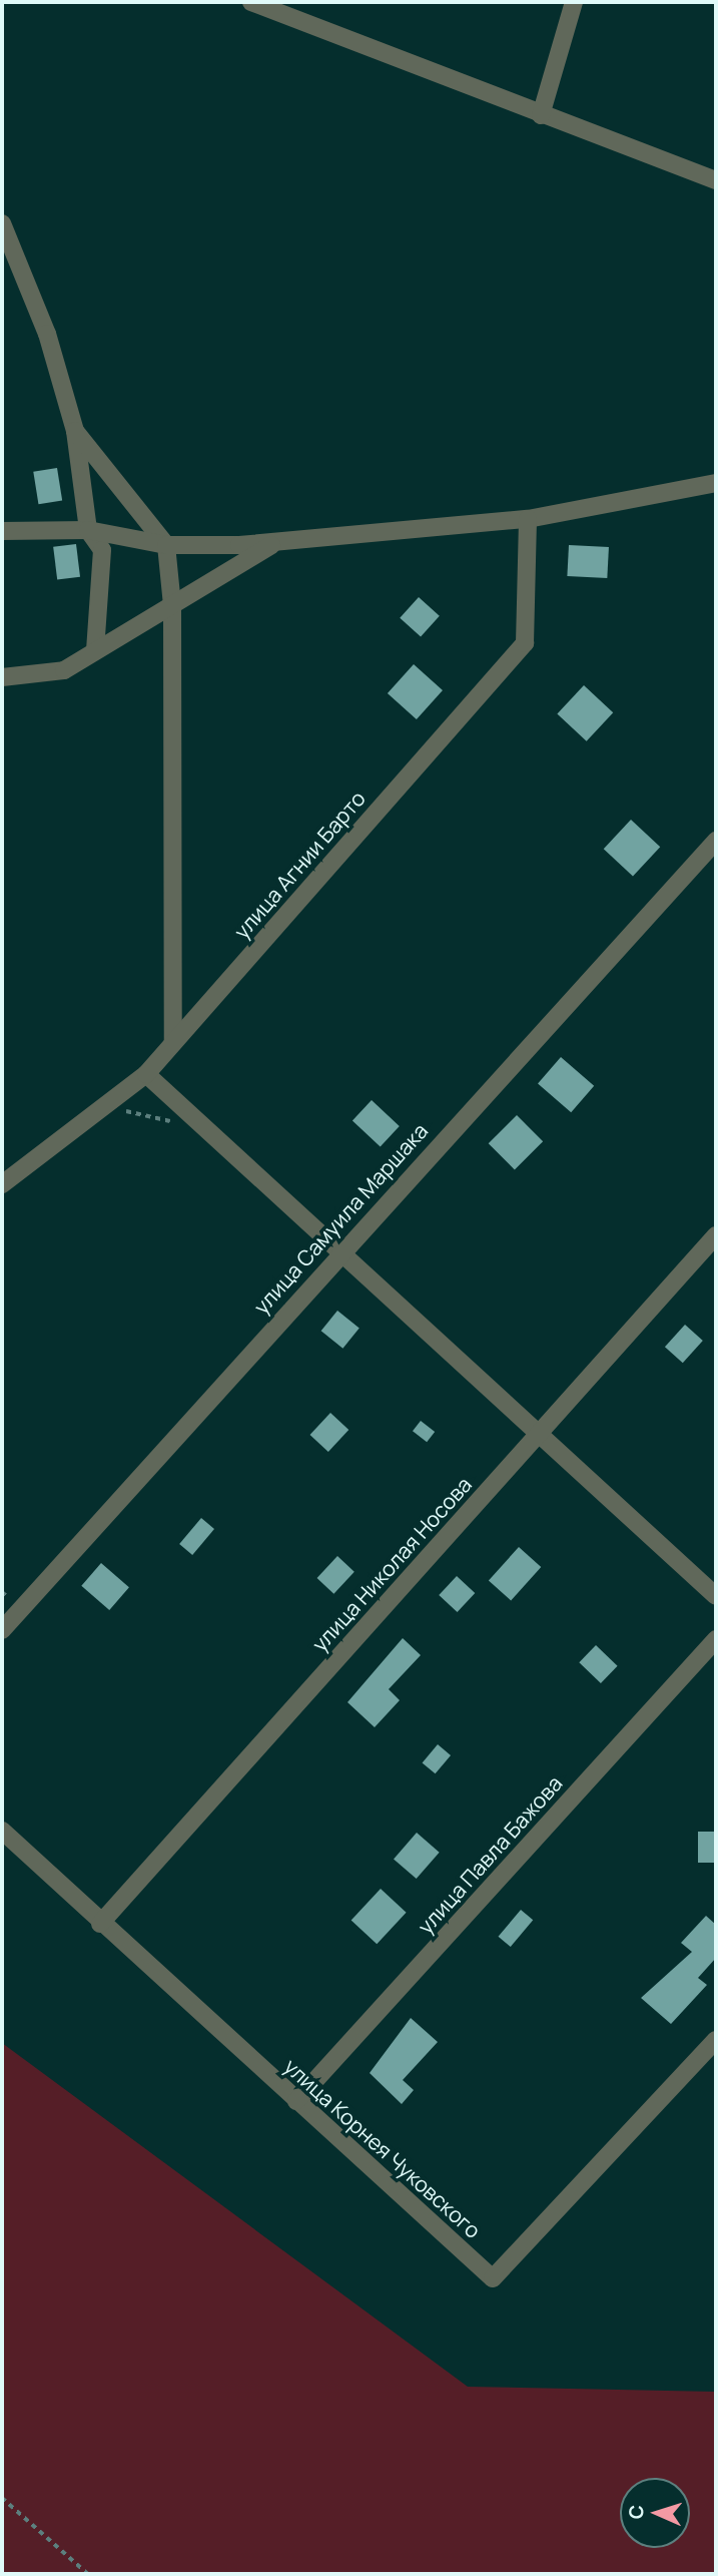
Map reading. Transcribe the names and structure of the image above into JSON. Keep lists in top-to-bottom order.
{
  "streets": {
    "street": [
      "улица Агнии Барто",
      "улица Самуила Маршака",
      "улица Николая Носова",
      "улица Павла Бажова",
      "улица Корнея Чуковского"
    ]
  },
  "crossings": [
    ["улица Николая Носова", "улица Корнея Чуковского"],
    ["улица Павла Бажова", "улица Корнея Чуковского"]
  ],
  "north": "left"
}
